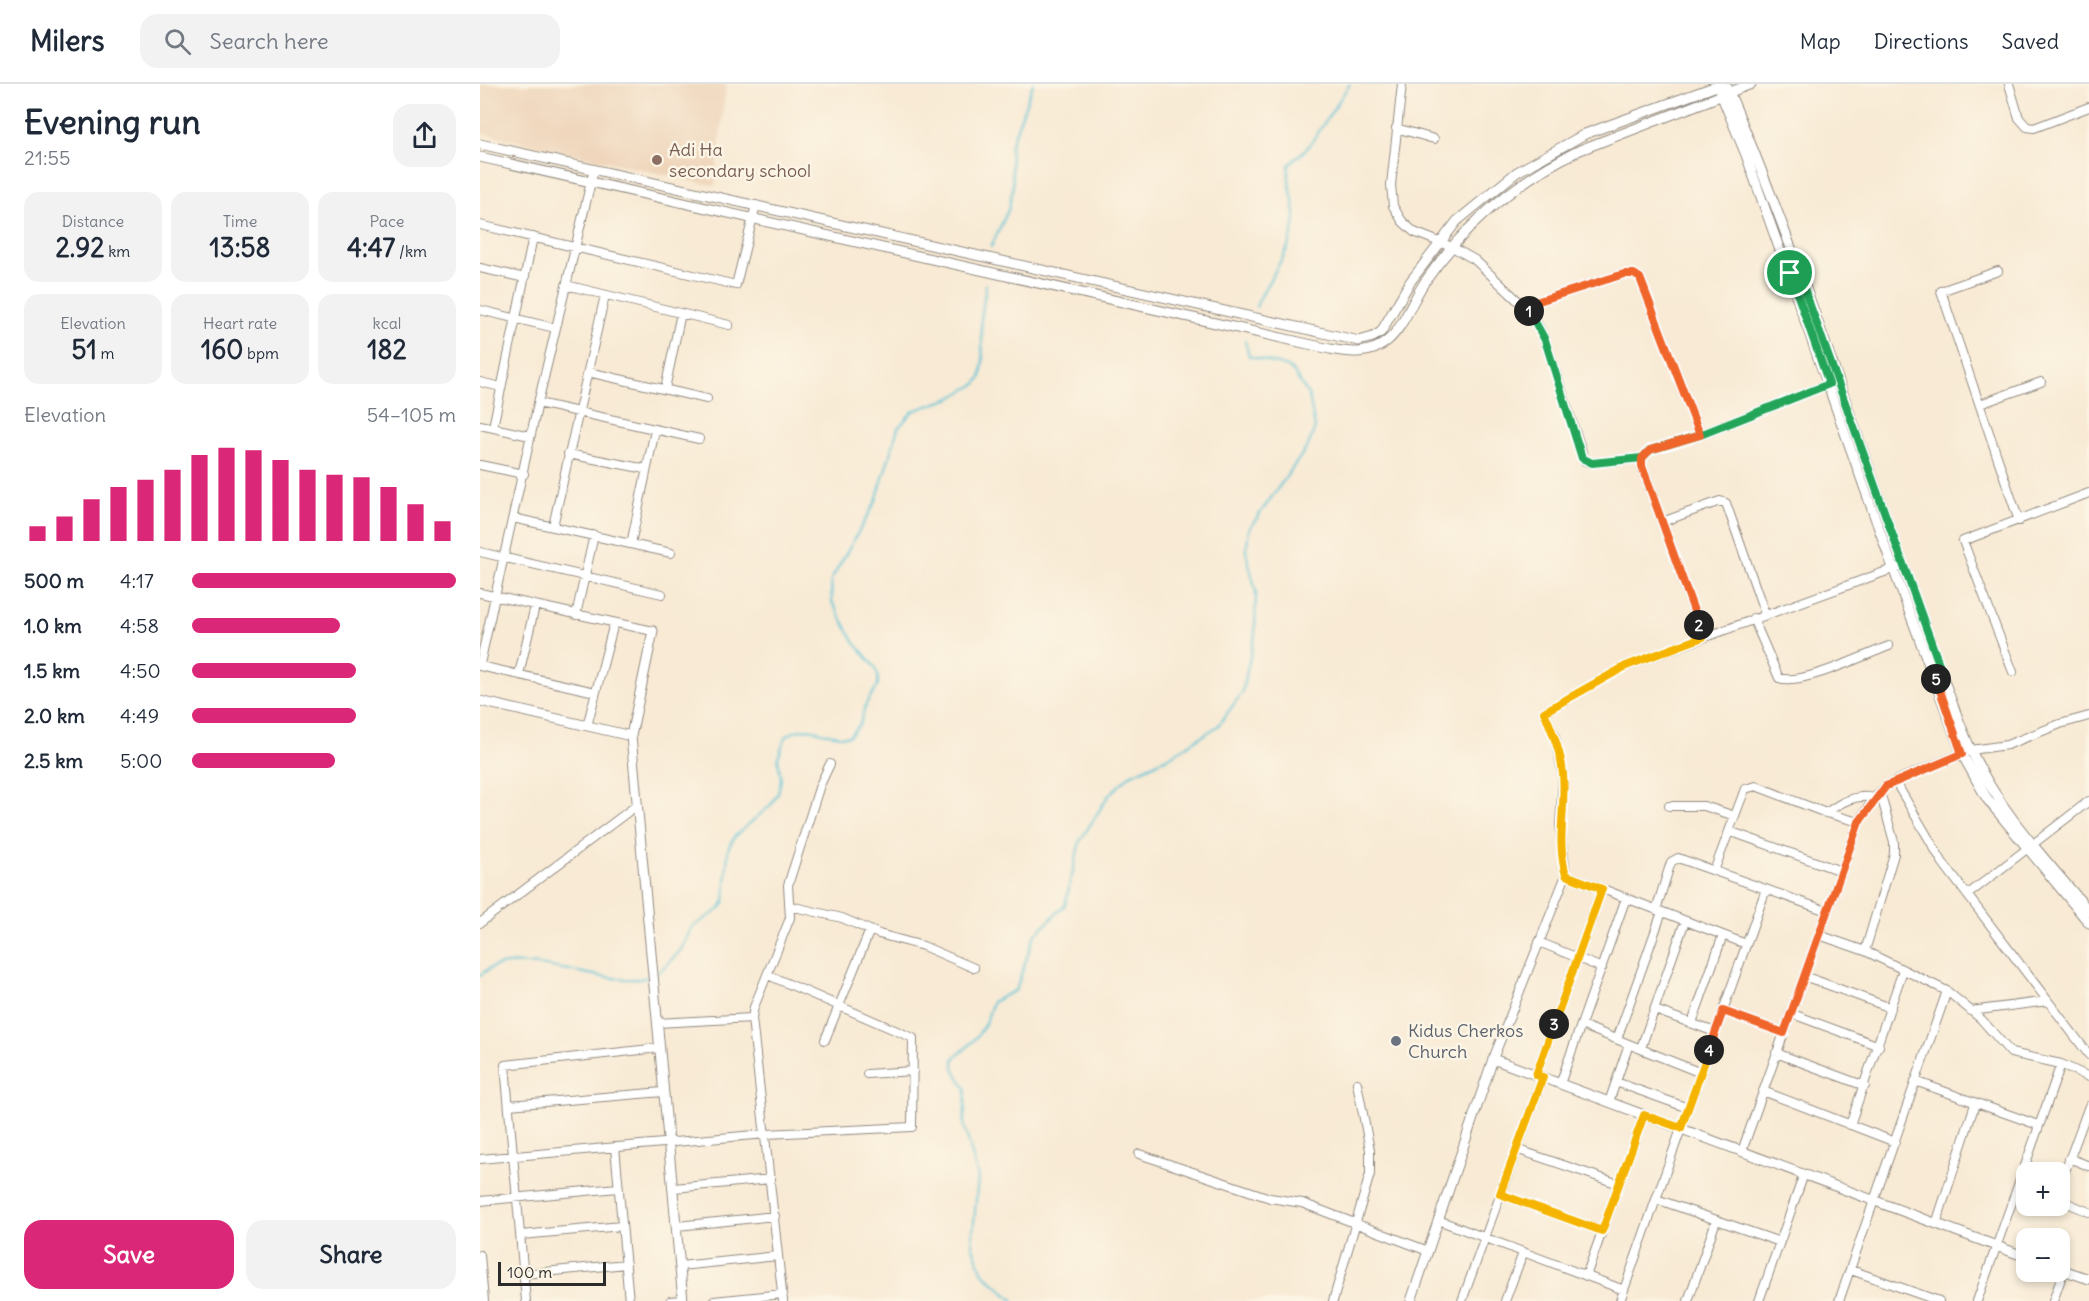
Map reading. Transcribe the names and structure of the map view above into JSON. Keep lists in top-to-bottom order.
{
  "places": ["Adi Ha secondary school", "Kidus Cherkos Church"],
  "scale_bar": "100 m",
  "page": {
    "header": "Milers",
    "search": "Search here",
    "nav": ["Map", "Directions", "Saved"],
    "heading": ["Evening run", "21:55"],
    "stats": [
      ["Distance", "2.92 km"],
      ["Time", "13:58"],
      ["Pace", "4:47 /km"],
      ["Elevation", "51 m"],
      ["Heart rate", "160 bpm"],
      ["kcal", "182"]
    ],
    "pins": [
      "1",
      "2",
      "5",
      "3",
      "4"
    ],
    "chart": ["Elevation", "54–105 m"],
    "list": [
      {
        "name": "500 m",
        "note": "4:17"
      },
      {
        "name": "1.0 km",
        "note": "4:58"
      },
      {
        "name": "1.5 km",
        "note": "4:50"
      },
      {
        "name": "2.0 km",
        "note": "4:49"
      },
      {
        "name": "2.5 km",
        "note": "5:00"
      }
    ],
    "map_buttons": ["+", "−"],
    "buttons": ["Save", "Share"],
    "scale": "100 m"
  }
}
